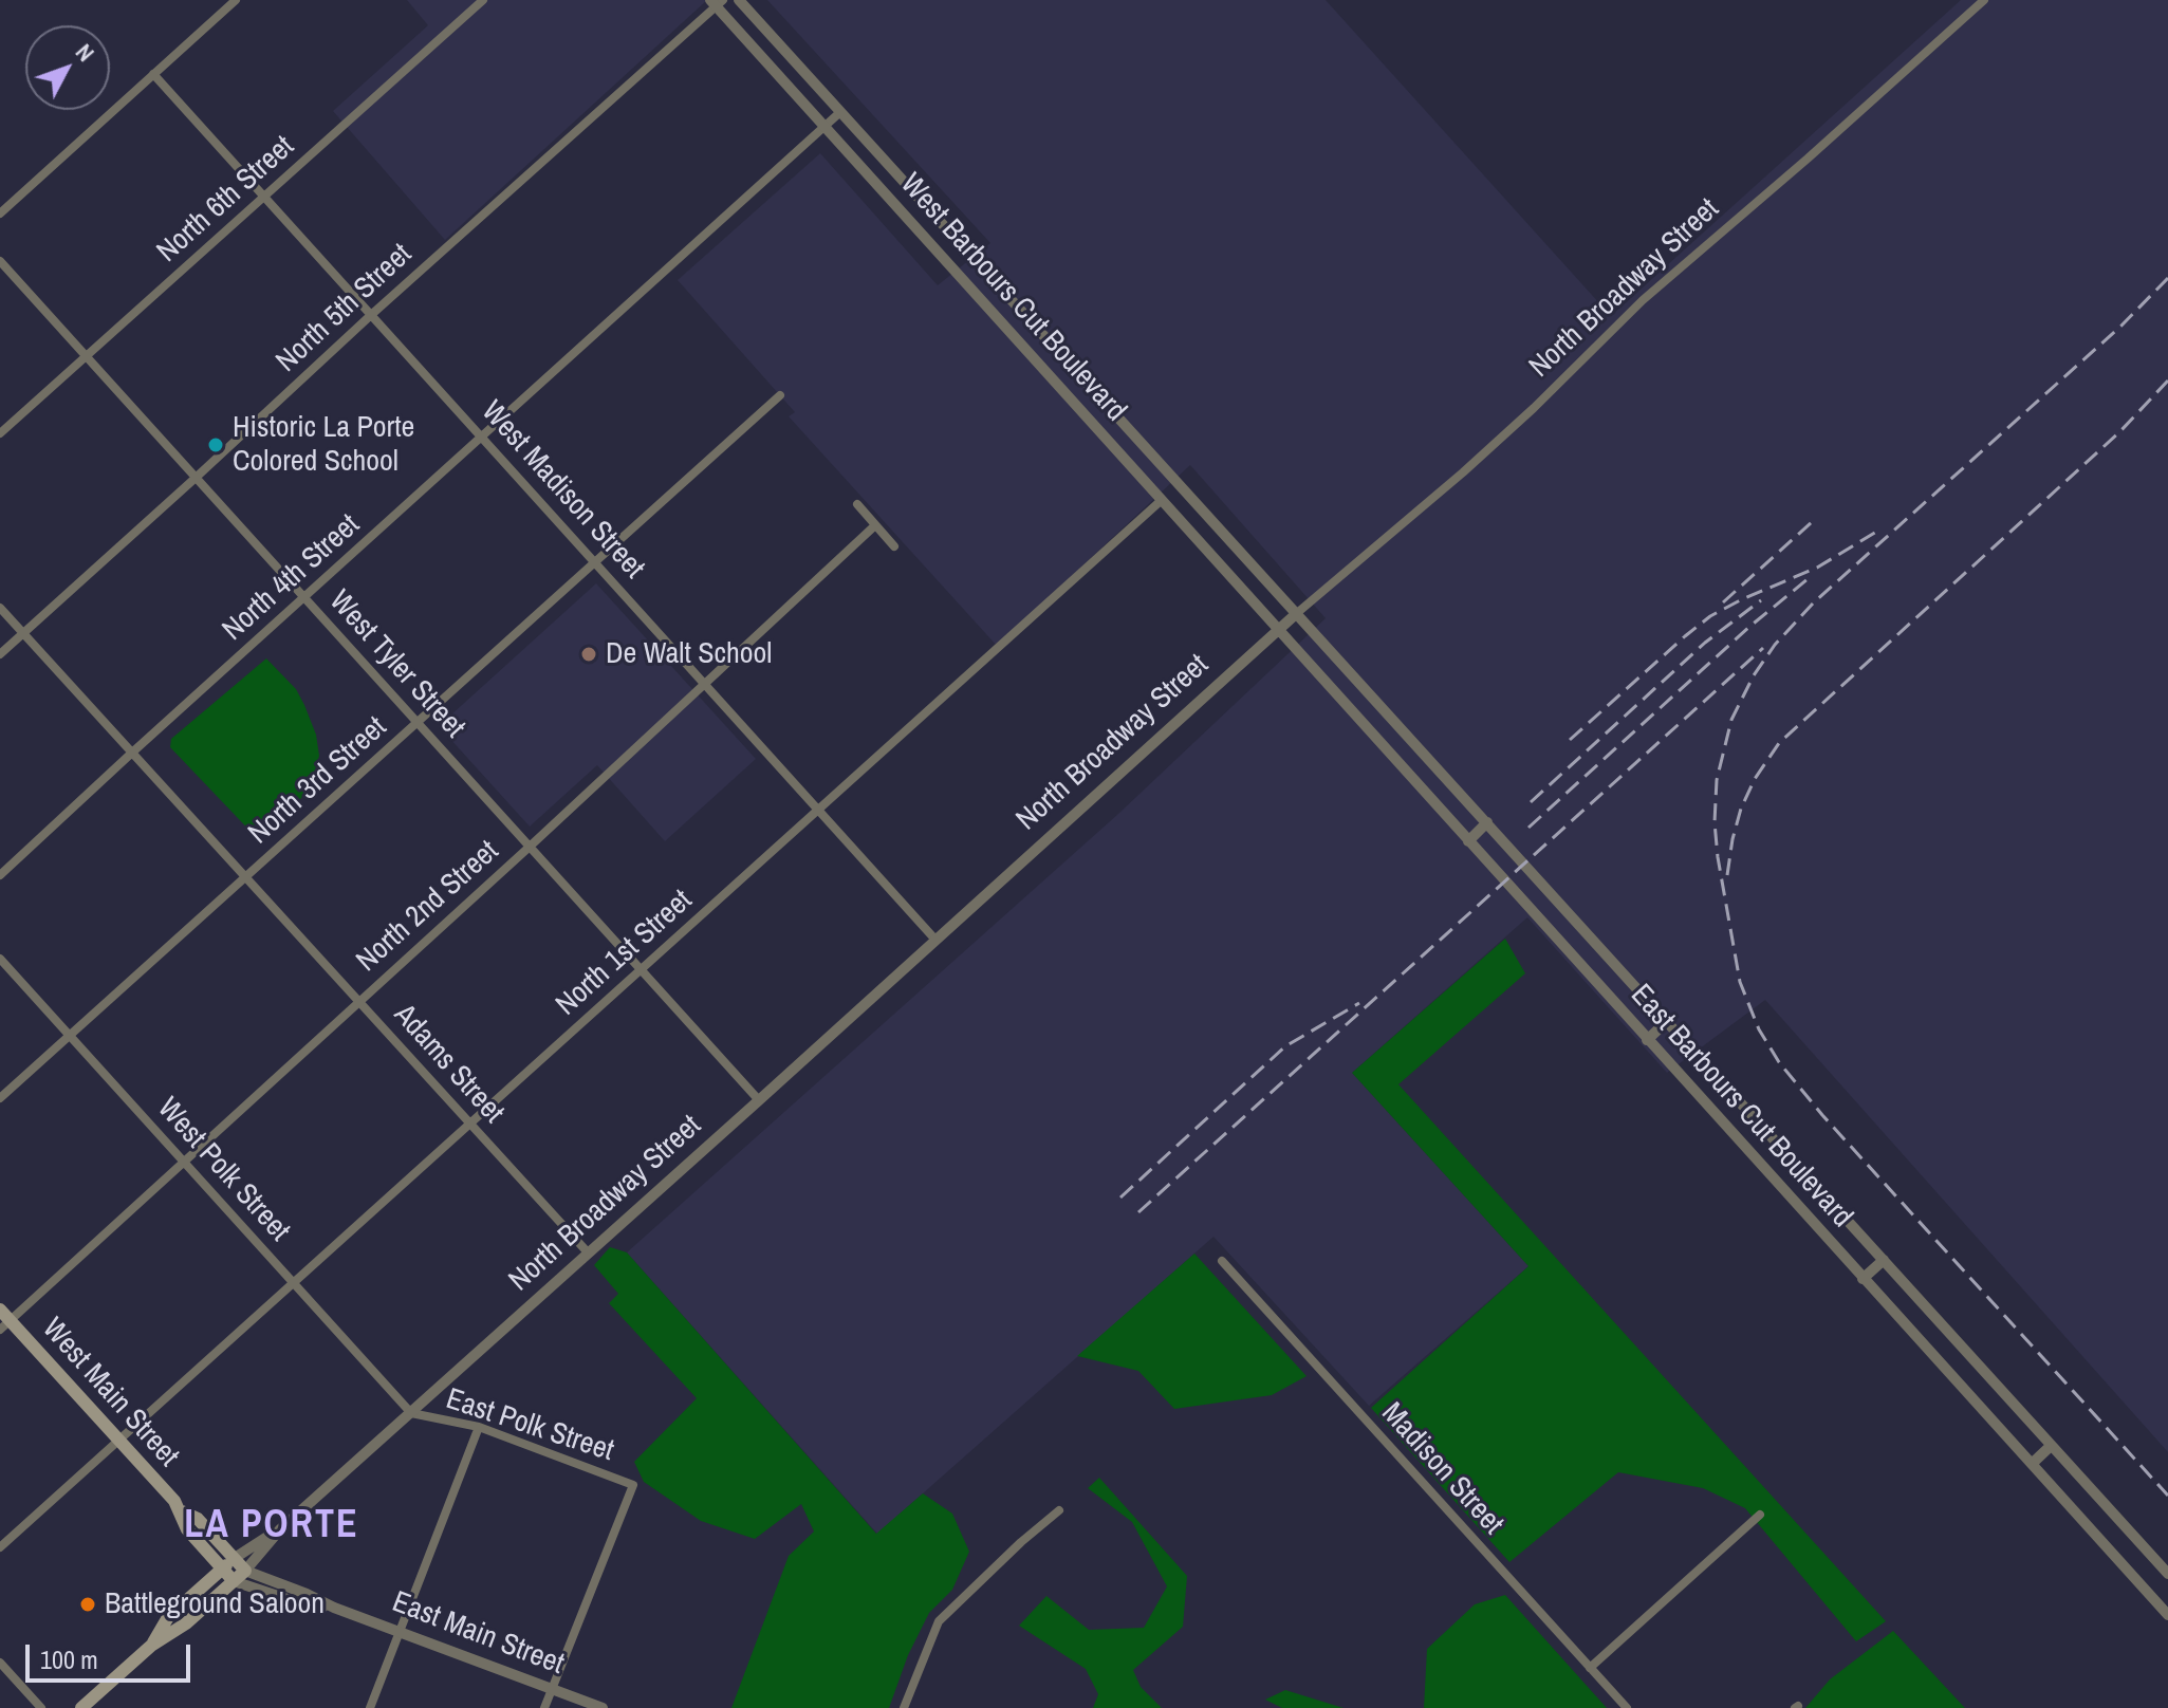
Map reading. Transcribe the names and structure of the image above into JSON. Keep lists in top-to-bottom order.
{
  "streets": {
    "main road": ["West Main Street"],
    "street": [
      "North 6th Street",
      "North Broadway Street",
      "West Barbours Cut Boulevard",
      "North 5th Street",
      "West Madison Street",
      "North 4th Street",
      "West Tyler Street",
      "North 3rd Street",
      "North 2nd Street",
      "North 1st Street",
      "Adams Street",
      "East Barbours Cut Boulevard",
      "West Polk Street",
      "East Polk Street",
      "Madison Street",
      "East Main Street"
    ]
  },
  "crossings": [
    ["North 6th Street", "West Madison Street"],
    ["North 6th Street", "West Tyler Street"],
    ["North Broadway Street", "West Barbours Cut Boulevard"],
    ["North Broadway Street", "West Madison Street"],
    ["North Broadway Street", "West Tyler Street"],
    ["North Broadway Street", "Adams Street"],
    ["North Broadway Street", "East Barbours Cut Boulevard"],
    ["North Broadway Street", "West Polk Street"],
    ["North Broadway Street", "West Main Street"],
    ["North Broadway Street", "East Polk Street"],
    ["North Broadway Street", "East Main Street"],
    ["West Barbours Cut Boulevard", "North 5th Street"],
    ["West Barbours Cut Boulevard", "North 4th Street"],
    ["West Barbours Cut Boulevard", "North 1st Street"],
    ["West Barbours Cut Boulevard", "East Barbours Cut Boulevard"],
    ["North 5th Street", "West Madison Street"],
    ["North 5th Street", "West Tyler Street"],
    ["North 5th Street", "Adams Street"],
    ["West Madison Street", "North 4th Street"],
    ["West Madison Street", "North 3rd Street"],
    ["West Madison Street", "North 2nd Street"],
    ["West Madison Street", "North 1st Street"],
    ["North 4th Street", "West Tyler Street"],
    ["North 4th Street", "Adams Street"],
    ["West Tyler Street", "North 3rd Street"],
    ["West Tyler Street", "North 2nd Street"],
    ["West Tyler Street", "North 1st Street"],
    ["North 3rd Street", "Adams Street"],
    ["North 3rd Street", "West Polk Street"],
    ["North 2nd Street", "Adams Street"],
    ["North 2nd Street", "West Polk Street"],
    ["North 2nd Street", "West Main Street"],
    ["North 1st Street", "Adams Street"],
    ["North 1st Street", "West Polk Street"],
    ["North 1st Street", "West Main Street"],
    ["West Polk Street", "East Polk Street"],
    ["West Main Street", "East Main Street"],
    ["East Polk Street", "East Main Street"]
  ],
  "districts": ["LA PORTE"],
  "places": ["Historic La Porte Colored School", "De Walt School", "Battleground Saloon"],
  "scale_bar": "100 m",
  "north": "top right"
}
